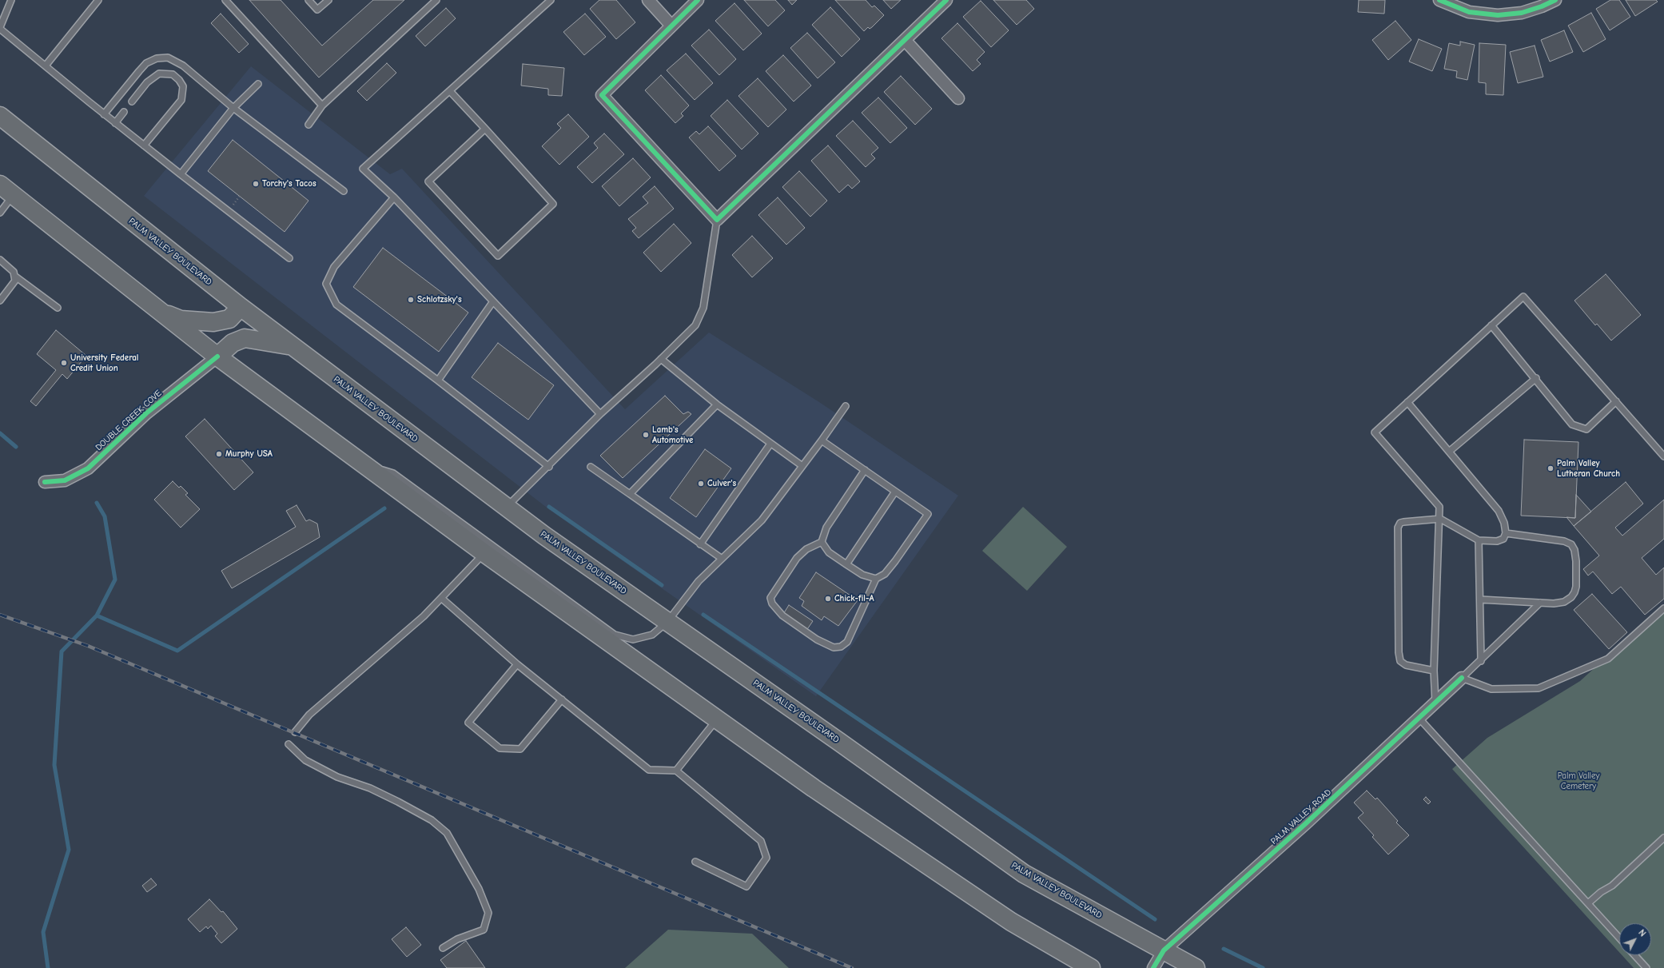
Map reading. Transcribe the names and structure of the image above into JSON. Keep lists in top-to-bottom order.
{
  "streets": {
    "highway": ["PALM VALLEY BOULEVARD"],
    "street": ["DOUBLE CREEK COVE", "PALM VALLEY ROAD"]
  },
  "crossings": [
    ["PALM VALLEY BOULEVARD", "PALM VALLEY ROAD"]
  ],
  "parks": ["Palm Valley Cemetery"],
  "places": [
    "Torchy's Tacos",
    "Schlotzsky's",
    "University Federal Credit Union",
    "Lamb's Automotive",
    "Murphy USA",
    "Palm Valley Lutheran Church",
    "Culver's",
    "Chick-fil-A"
  ],
  "north": "top right"
}
